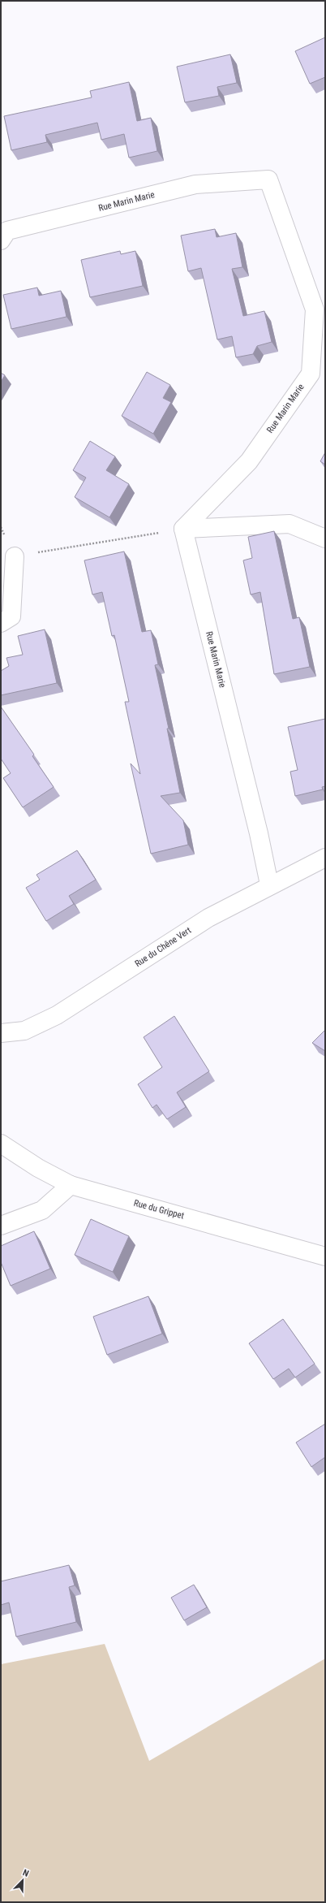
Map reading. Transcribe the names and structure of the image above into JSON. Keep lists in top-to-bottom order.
{
  "streets": {
    "street": ["Rue Marin Marie", "Rue du Chêne Vert", "Rue du Grippet"]
  },
  "crossings": [
    ["Rue Marin Marie", "Rue du Chêne Vert"]
  ],
  "north": "top right"
}
